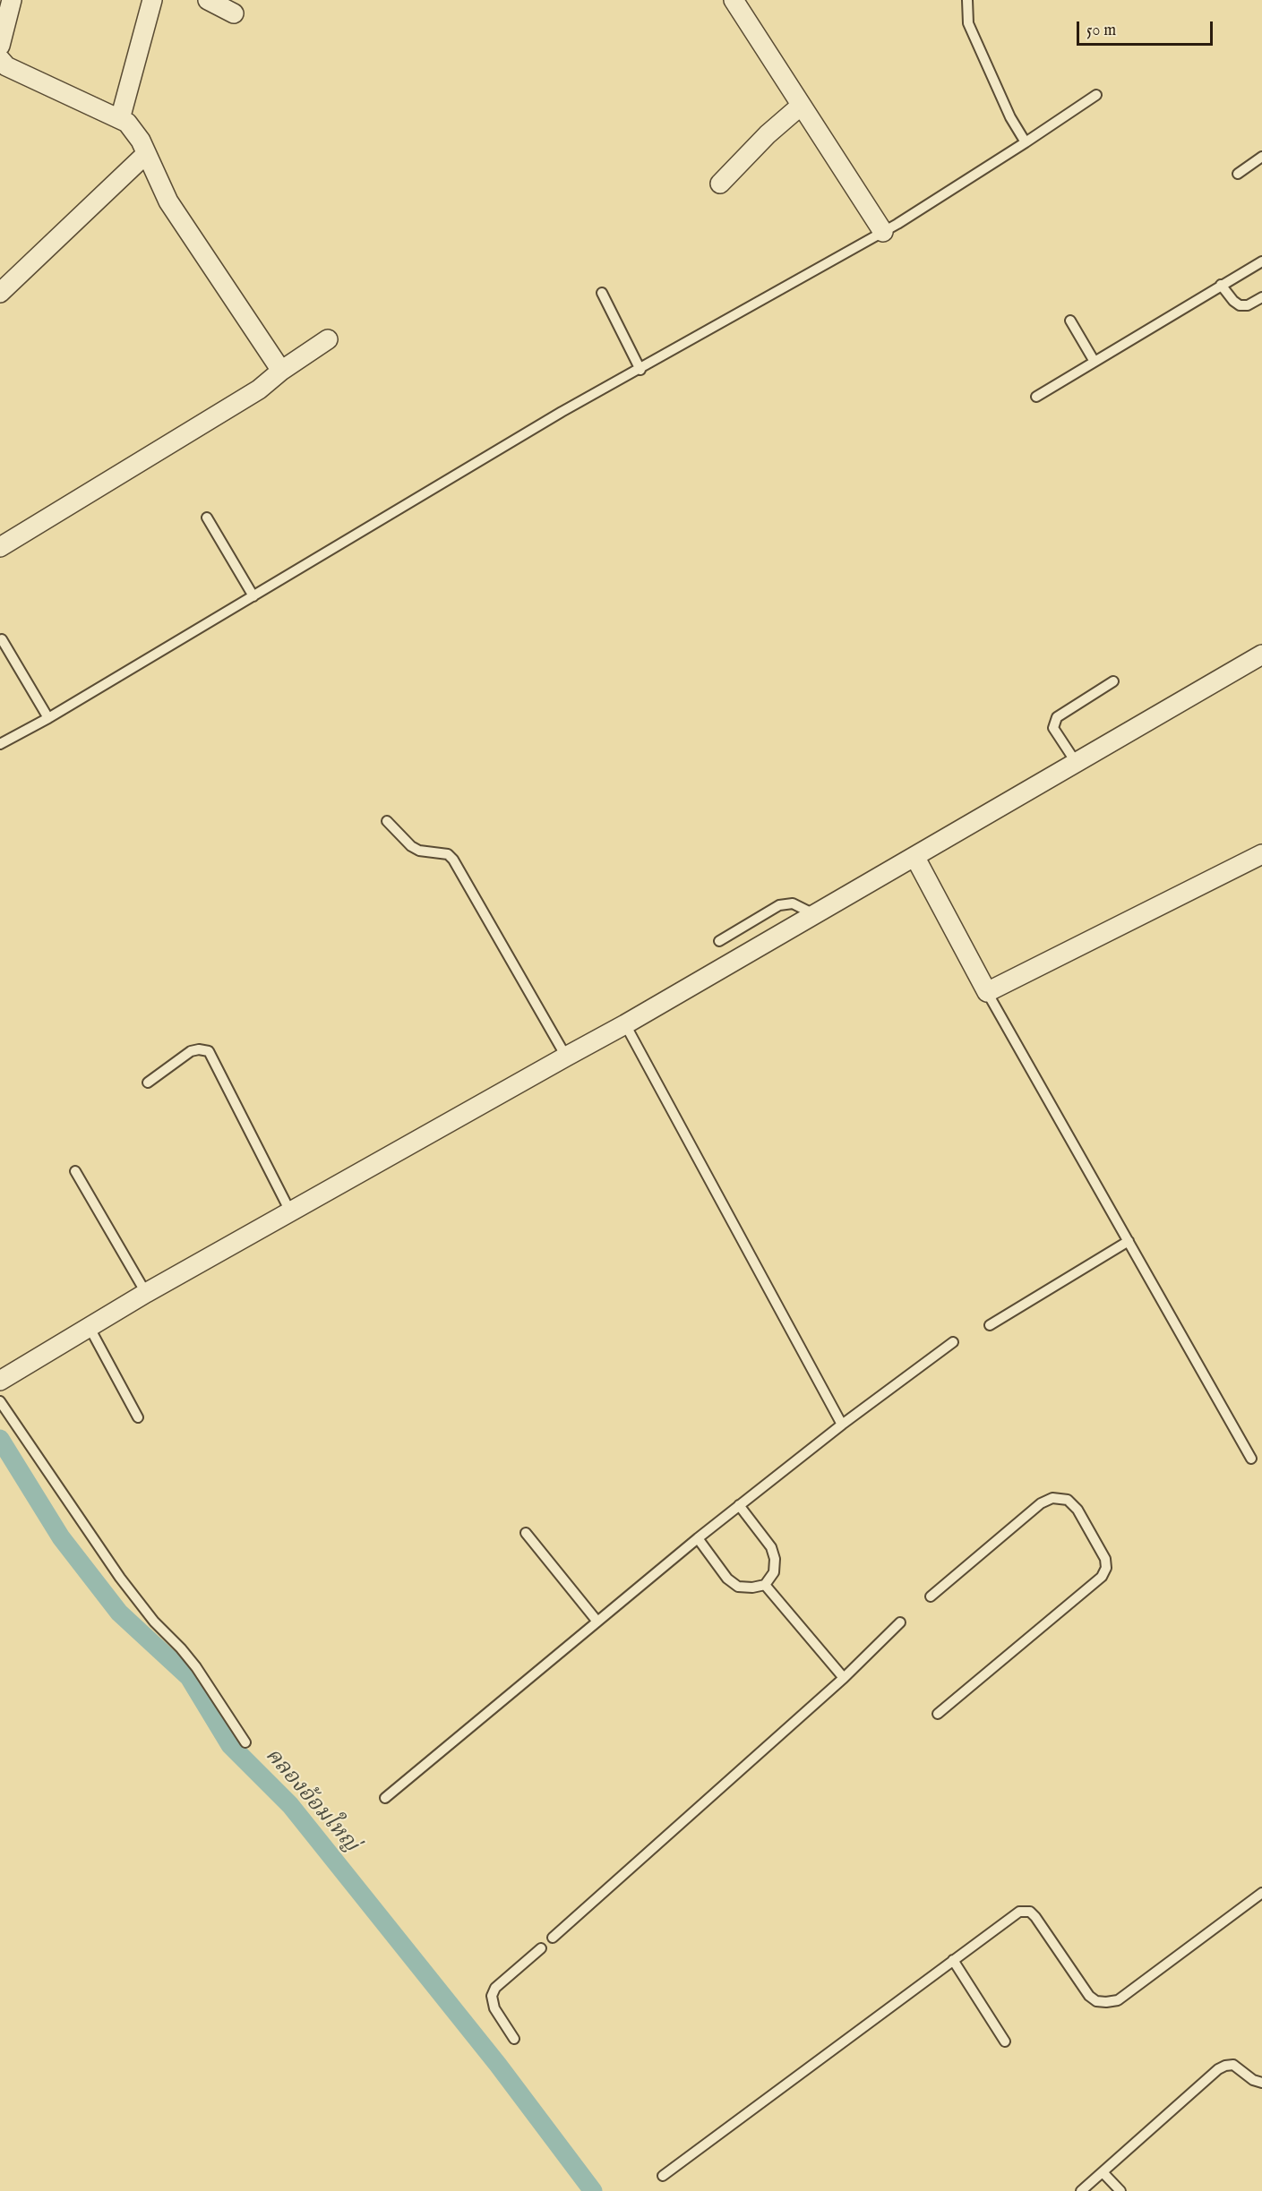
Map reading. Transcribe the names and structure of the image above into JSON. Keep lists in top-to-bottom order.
{
  "water": ["คลองอ้อมใหญ่"],
  "scale_bar": "50 m"
}
